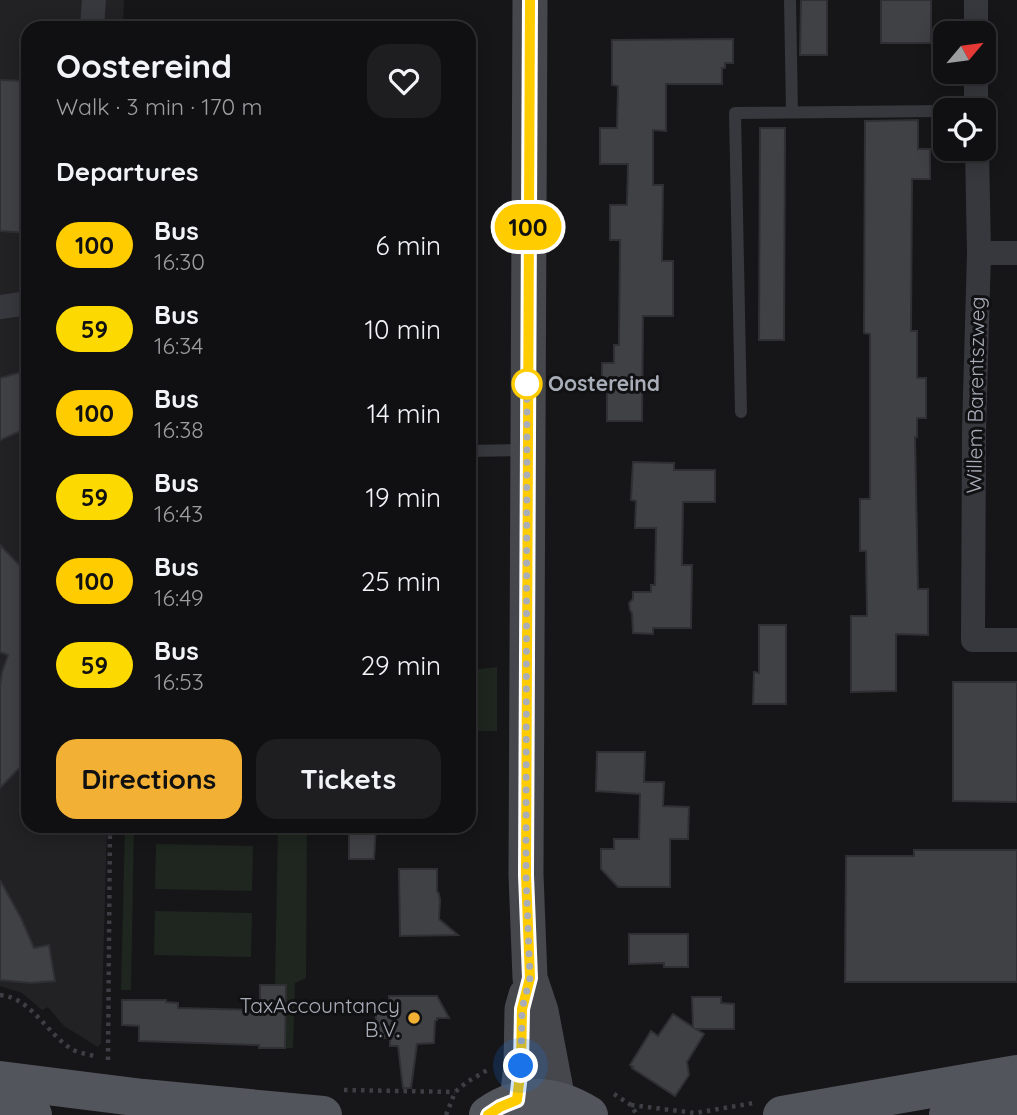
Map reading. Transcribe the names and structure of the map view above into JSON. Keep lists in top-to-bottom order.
{
  "streets": {
    "street": ["Willem Barentszweg"]
  },
  "places": ["Oostereind", "TaxAccountancy B.V."],
  "lines": ["bus line 100"],
  "north": "top right",
  "page": {
    "on_map": "100",
    "heading": [
      ["Oostereind", "Walk · 3 min · 170 m"],
      "Departures"
    ],
    "list": [
      {
        "mark": "100",
        "name": "Bus",
        "note": "16:30",
        "value": "6 min"
      },
      {
        "mark": "59",
        "name": "Bus",
        "note": "16:34",
        "value": "10 min"
      },
      {
        "mark": "100",
        "name": "Bus",
        "note": "16:38",
        "value": "14 min"
      },
      {
        "mark": "59",
        "name": "Bus",
        "note": "16:43",
        "value": "19 min"
      },
      {
        "mark": "100",
        "name": "Bus",
        "note": "16:49",
        "value": "25 min"
      },
      {
        "mark": "59",
        "name": "Bus",
        "note": "16:53",
        "value": "29 min"
      }
    ],
    "buttons": ["Directions", "Tickets"]
  }
}
